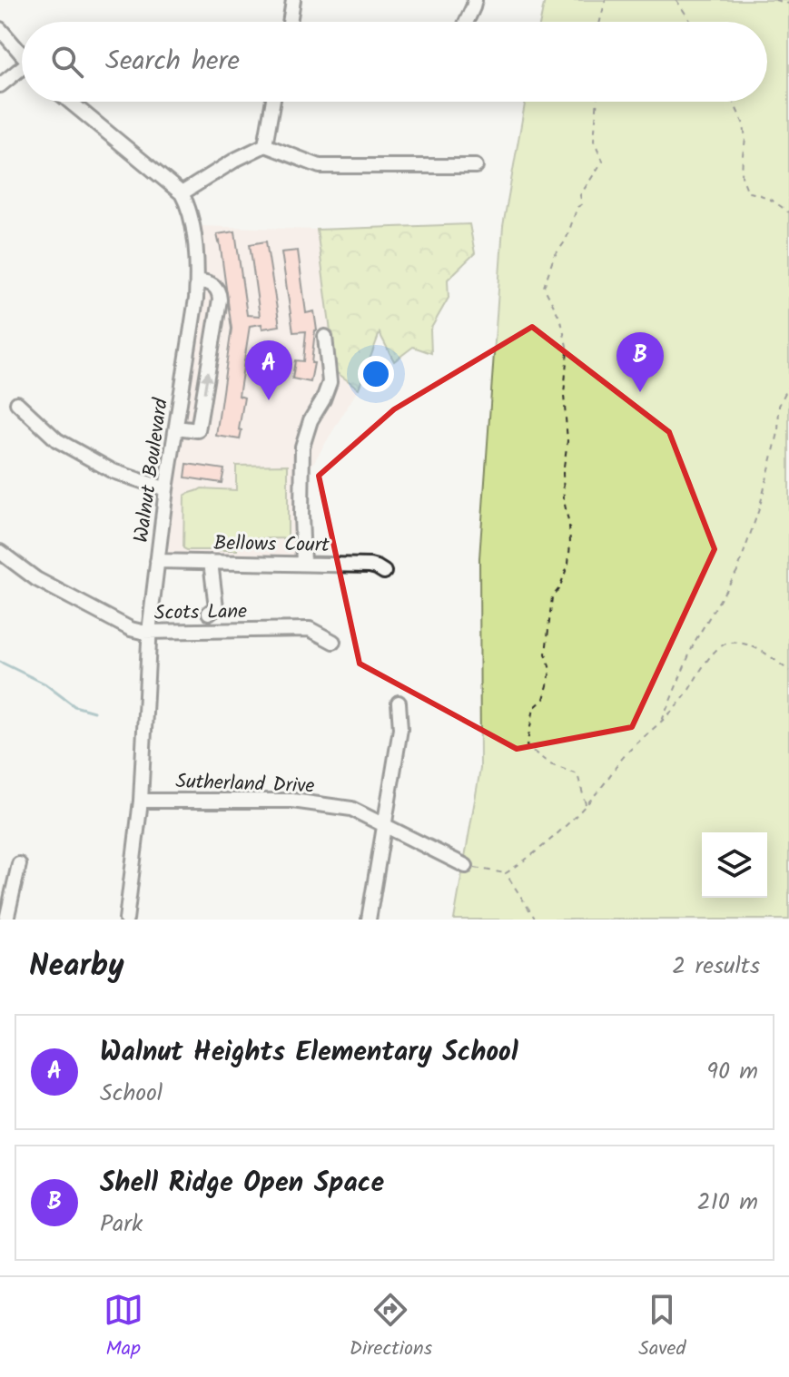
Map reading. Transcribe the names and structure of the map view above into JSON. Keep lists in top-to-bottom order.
{
  "streets": {
    "street": [
      "Walnut Boulevard",
      "Bellows Court",
      "Scots Lane",
      "Sutherland Drive"
    ]
  },
  "crossings": [
    ["Walnut Boulevard", "Bellows Court"],
    ["Walnut Boulevard", "Scots Lane"],
    ["Walnut Boulevard", "Sutherland Drive"]
  ],
  "page": {
    "search": "Search here",
    "pins": ["B", "A"],
    "heading": ["Nearby", "2 results"],
    "list": [
      {
        "mark": "A",
        "name": "Walnut Heights Elementary School",
        "note": "School",
        "value": "90 m"
      },
      {
        "mark": "B",
        "name": "Shell Ridge Open Space",
        "note": "Park",
        "value": "210 m"
      }
    ],
    "nav": ["Map", "Directions", "Saved"]
  }
}
